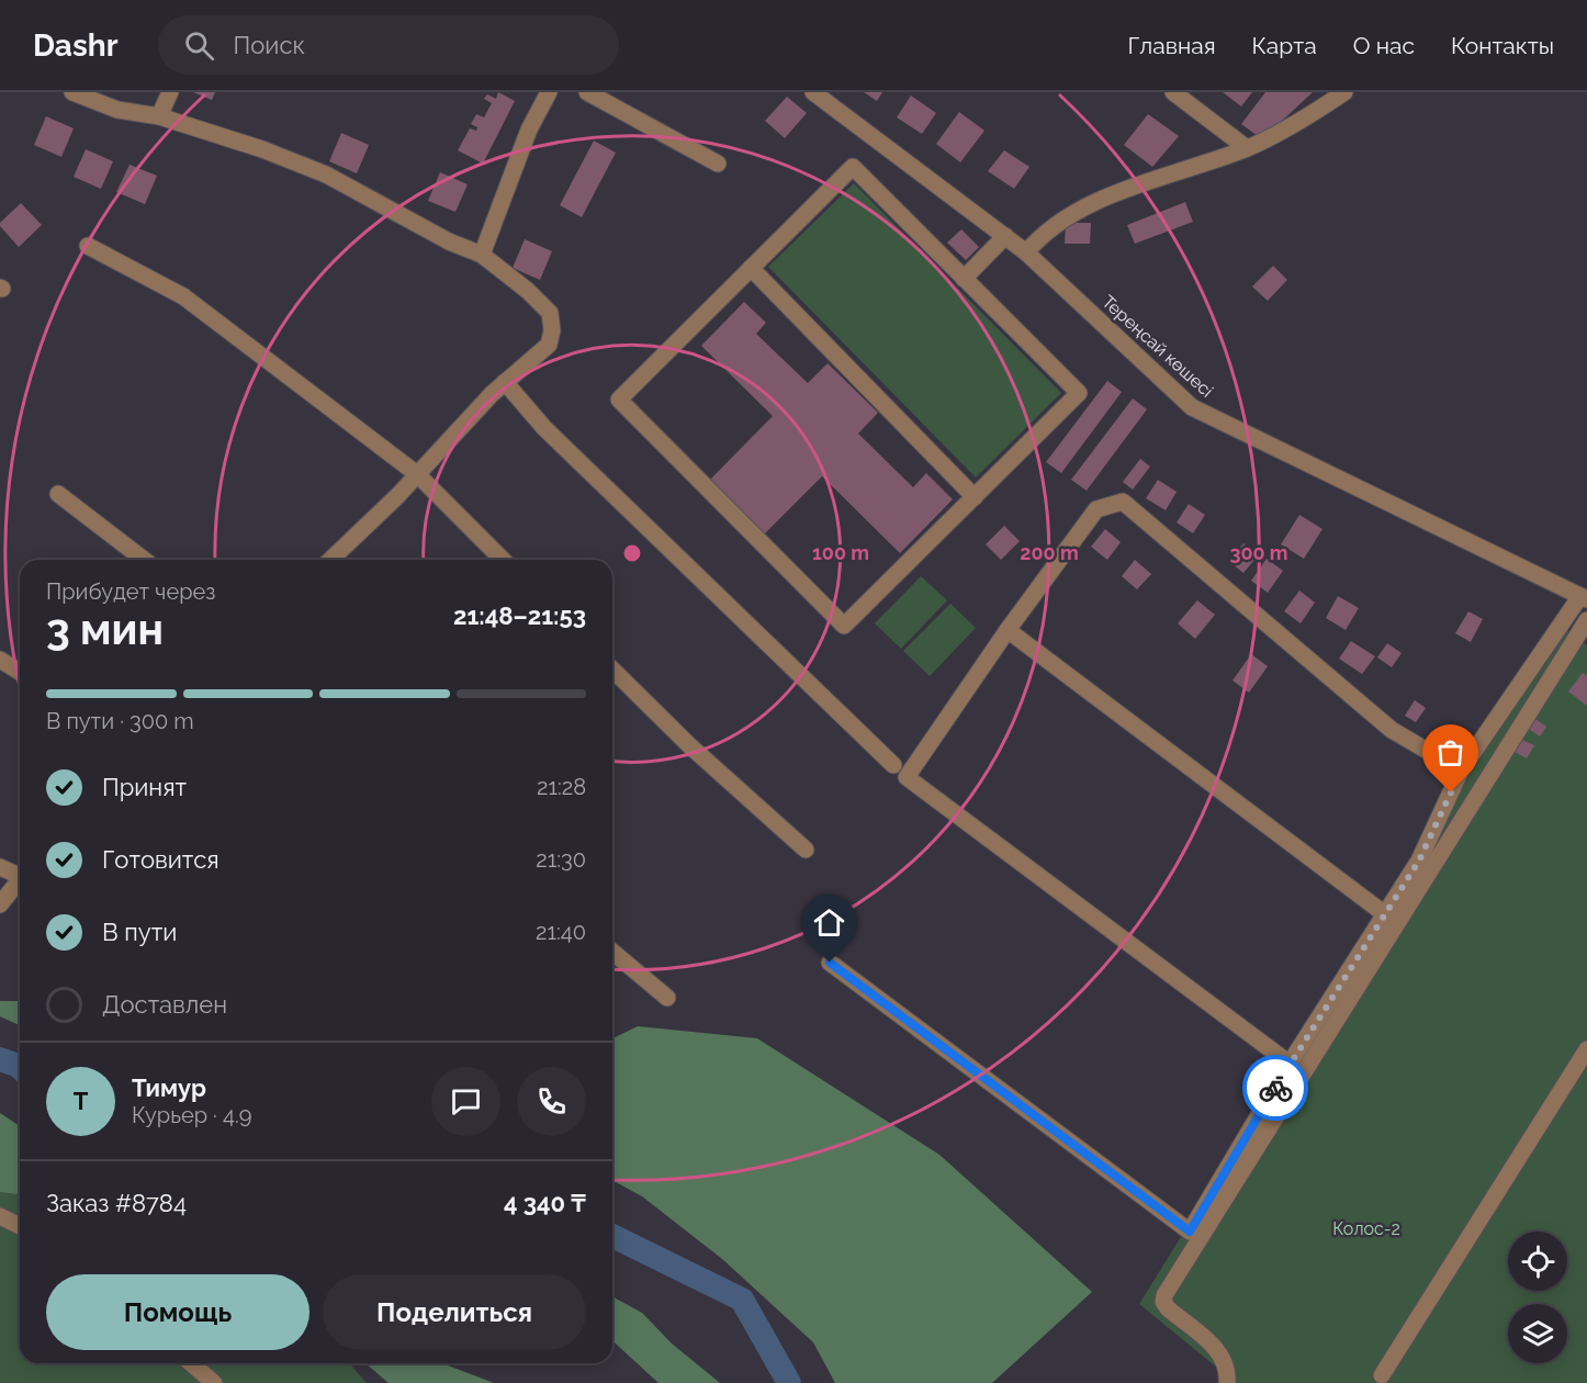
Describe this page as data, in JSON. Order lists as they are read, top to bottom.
{
  "streets": {
    "street": ["Тереңсай көшесі"]
  },
  "parks": ["Колос-2"],
  "page": {
    "header": "Dashr",
    "search": "Поиск",
    "nav": [
      "Главная",
      "Карта",
      "О нас",
      "Контакты"
    ],
    "heading": ["3 мин", "Прибудет через", "21:48–21:53"],
    "panel": [
      "Тимур",
      "Курьер · 4.9",
      "Заказ #8784",
      "4 340 ₸"
    ],
    "bar": "В пути · 300 m",
    "list": [
      ["Принят", "21:28"],
      ["Готовится", "21:30"],
      ["В пути", "21:40"],
      "Доставлен"
    ],
    "round": "Т",
    "buttons": ["Помощь", "Поделиться"]
  },
  "rings": ["100 m", "200 m", "300 m"]
}
